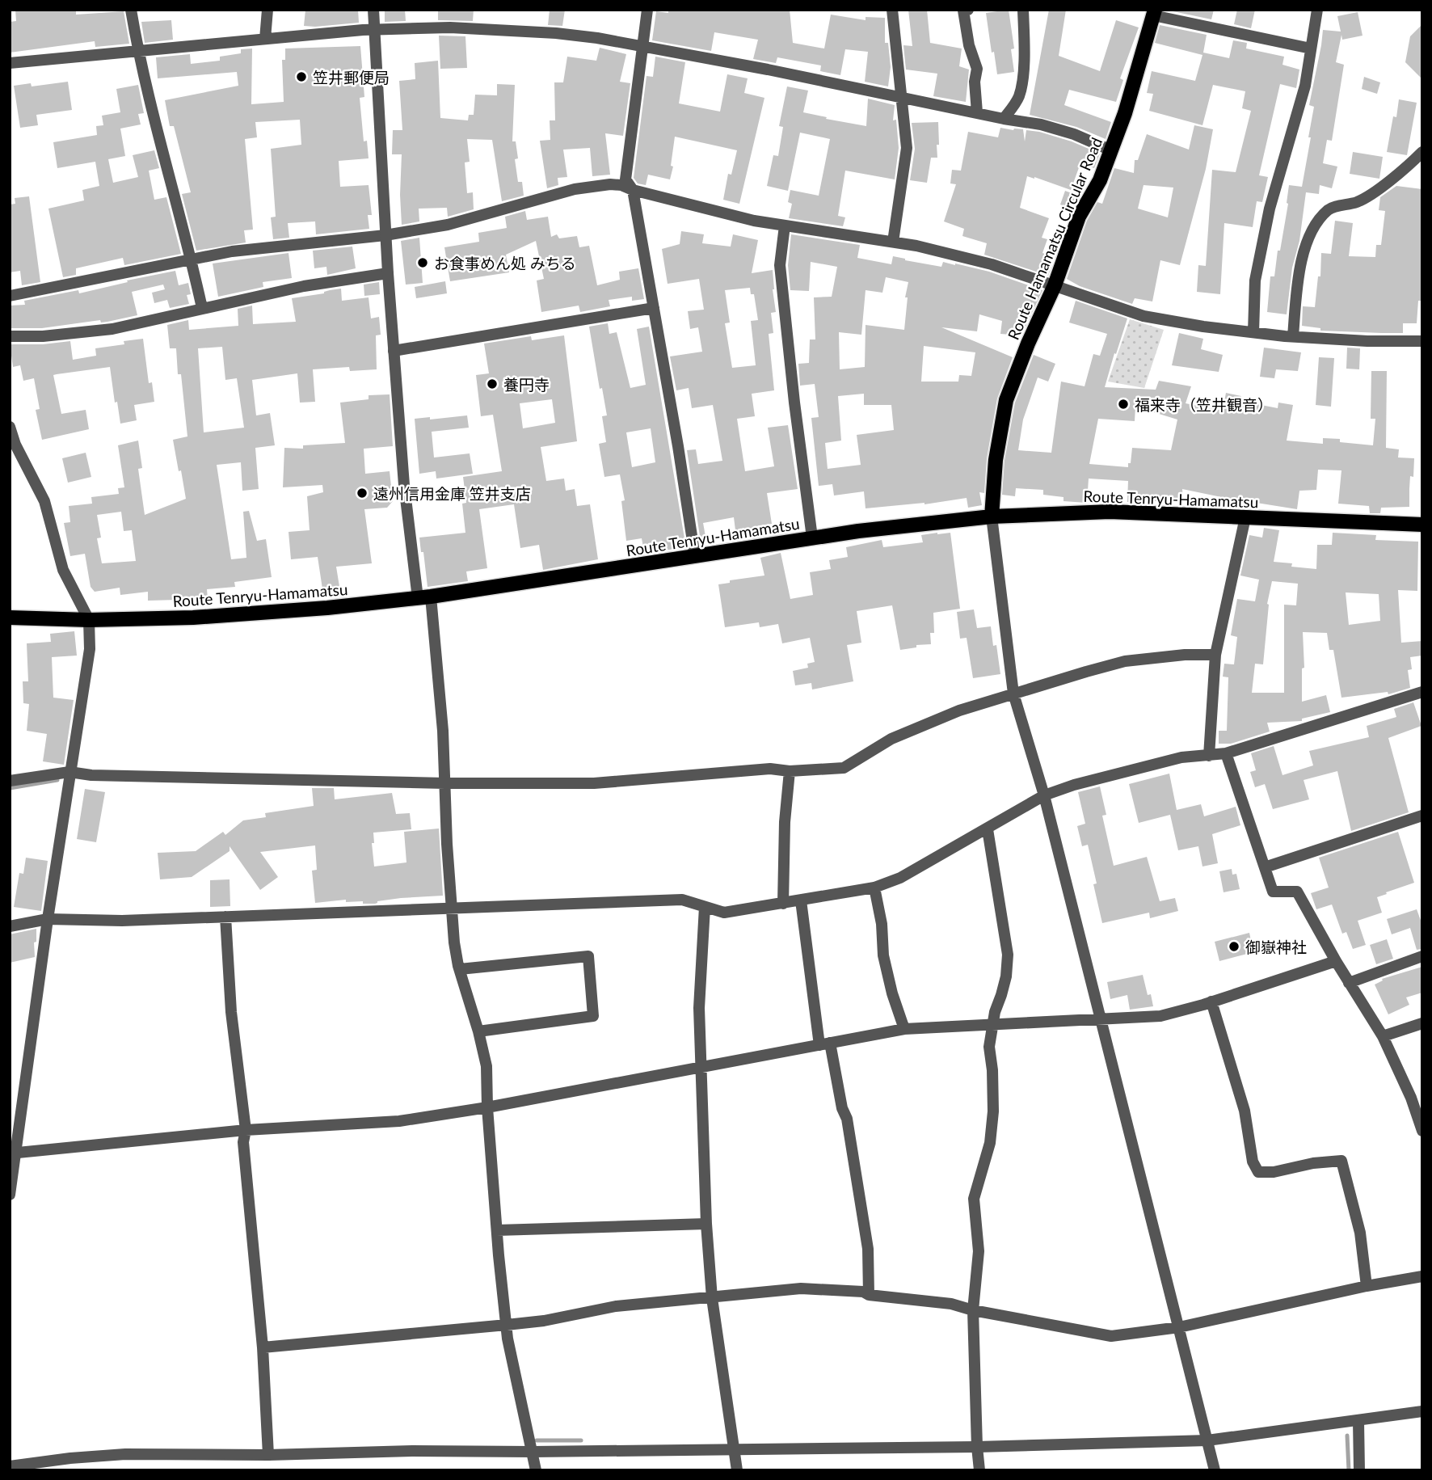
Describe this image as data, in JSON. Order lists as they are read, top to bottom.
{
  "streets": {
    "main road": ["Route Hamamatsu Circular Road", "Route Tenryu-Hamamatsu"]
  },
  "crossings": [
    ["Route Hamamatsu Circular Road", "Route Tenryu-Hamamatsu"]
  ],
  "places": [
    "笠井郵便局",
    "お食事めん処 みちる",
    "養円寺",
    "福来寺（笠井観音）",
    "遠州信用金庫 笠井支店",
    "御嶽神社"
  ]
}
